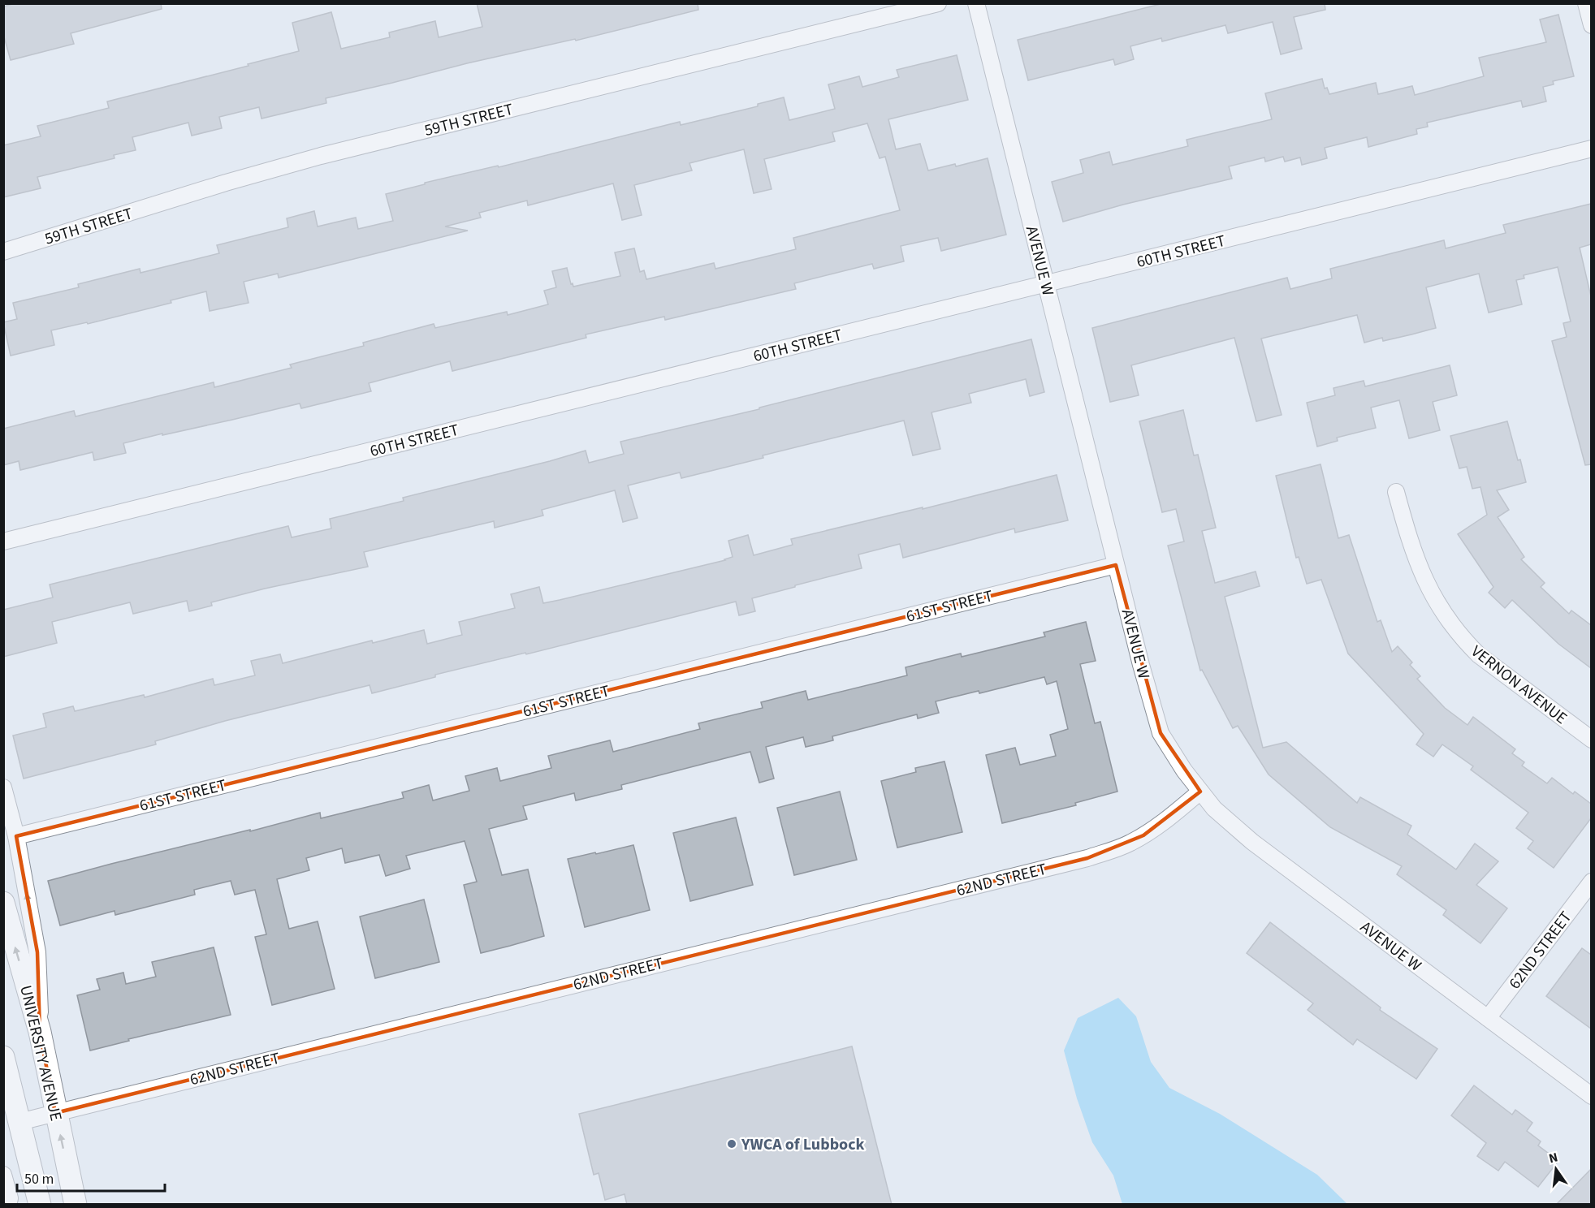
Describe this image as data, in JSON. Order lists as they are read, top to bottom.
{
  "streets": {
    "main road": ["UNIVERSITY AVENUE"],
    "street": [
      "59TH STREET",
      "60TH STREET",
      "AVENUE W",
      "61ST STREET",
      "VERNON AVENUE",
      "62ND STREET"
    ]
  },
  "crossings": [
    ["60TH STREET", "AVENUE W"],
    ["AVENUE W", "61ST STREET"],
    ["AVENUE W", "62ND STREET"],
    ["62ND STREET", "UNIVERSITY AVENUE"]
  ],
  "places": ["YWCA of Lubbock"],
  "scale_bar": "50 m",
  "north": "top"
}
